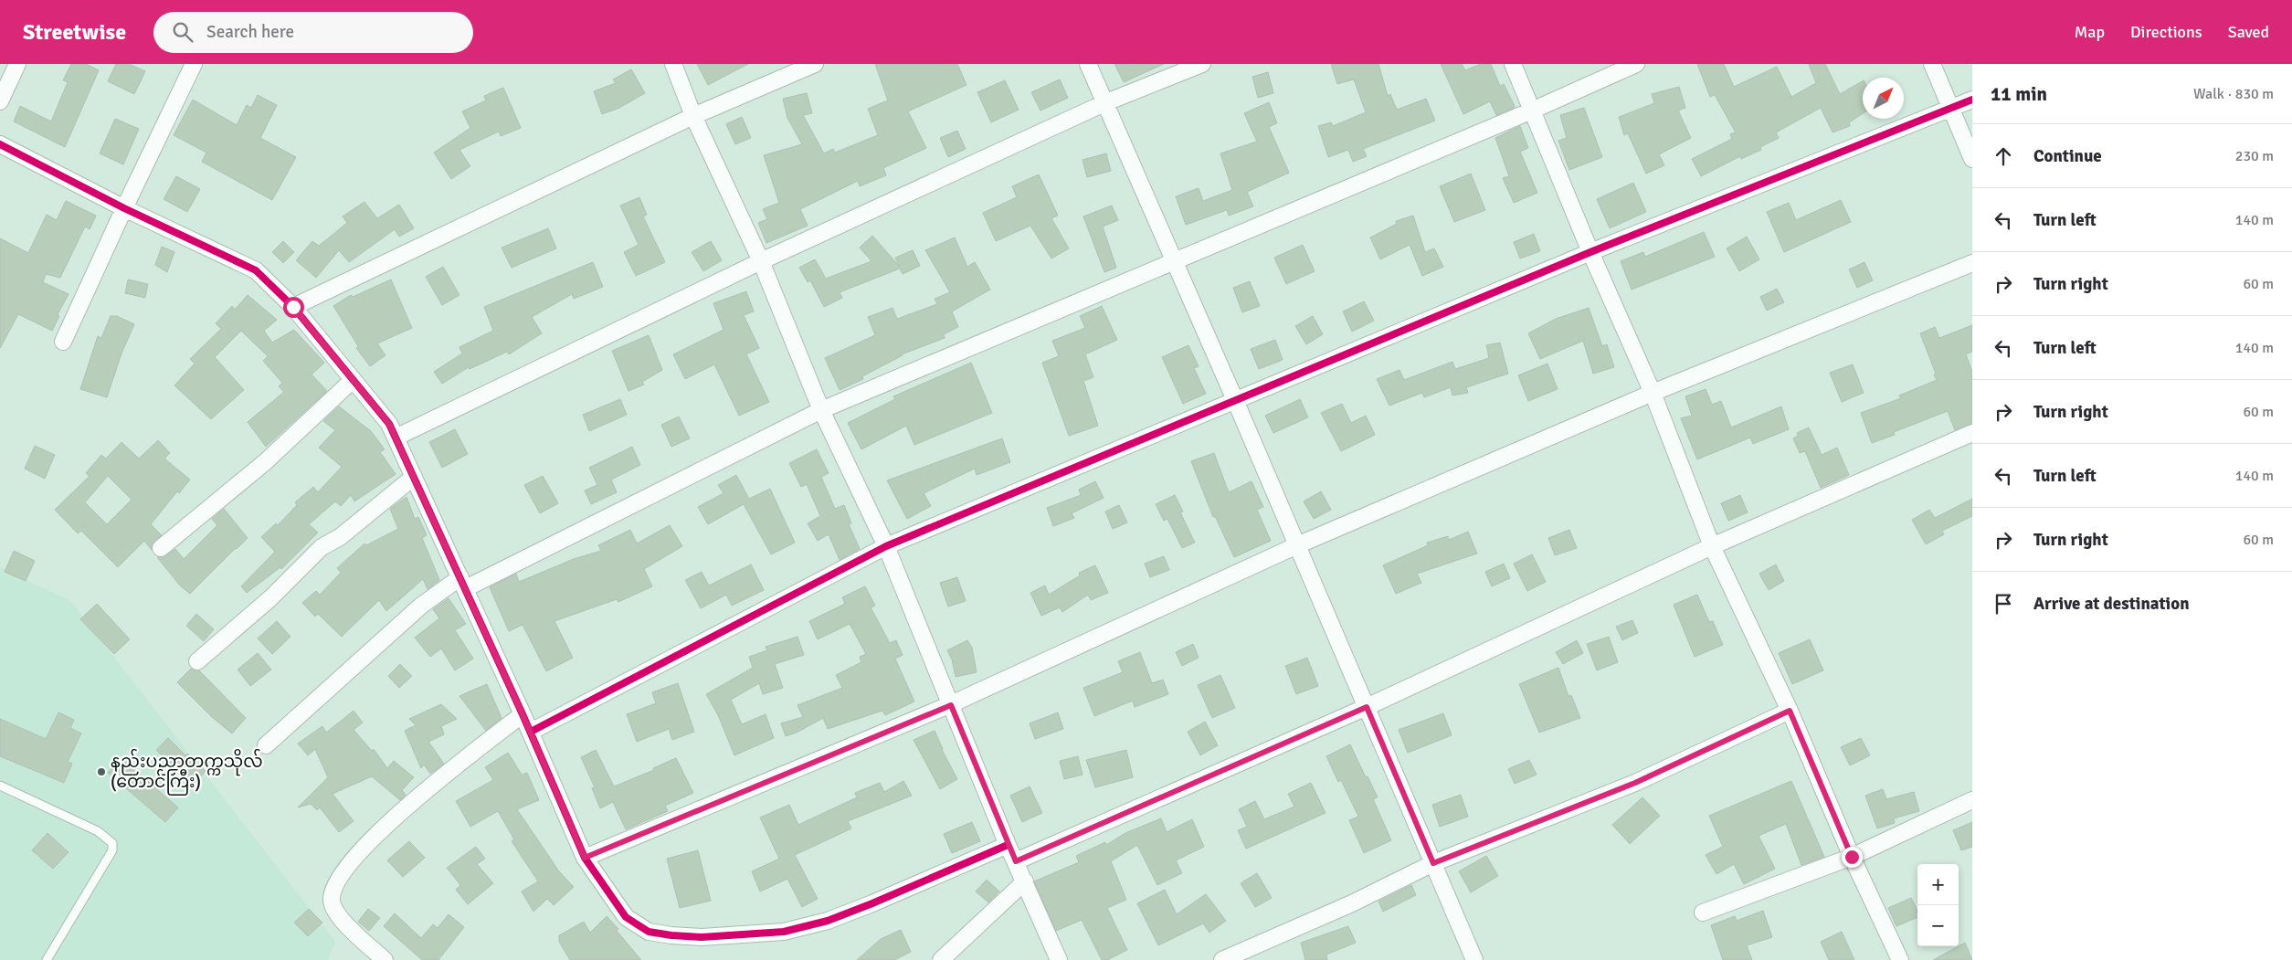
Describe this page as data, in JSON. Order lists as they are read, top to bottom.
{
  "places": ["နည်းပညာတက္ကသိုလ် (တောင်ကြီး)"],
  "north": "top right",
  "page": {
    "header": "Streetwise",
    "search": "Search here",
    "nav": ["Map", "Directions", "Saved"],
    "heading": ["11 min", "Walk · 830 m"],
    "list": [
      ["Continue", "230 m"],
      ["Turn left", "140 m"],
      ["Turn right", "60 m"],
      ["Turn left", "140 m"],
      ["Turn right", "60 m"],
      ["Turn left", "140 m"],
      ["Turn right", "60 m"],
      "Arrive at destination"
    ],
    "map_buttons": ["+", "−"]
  }
}
